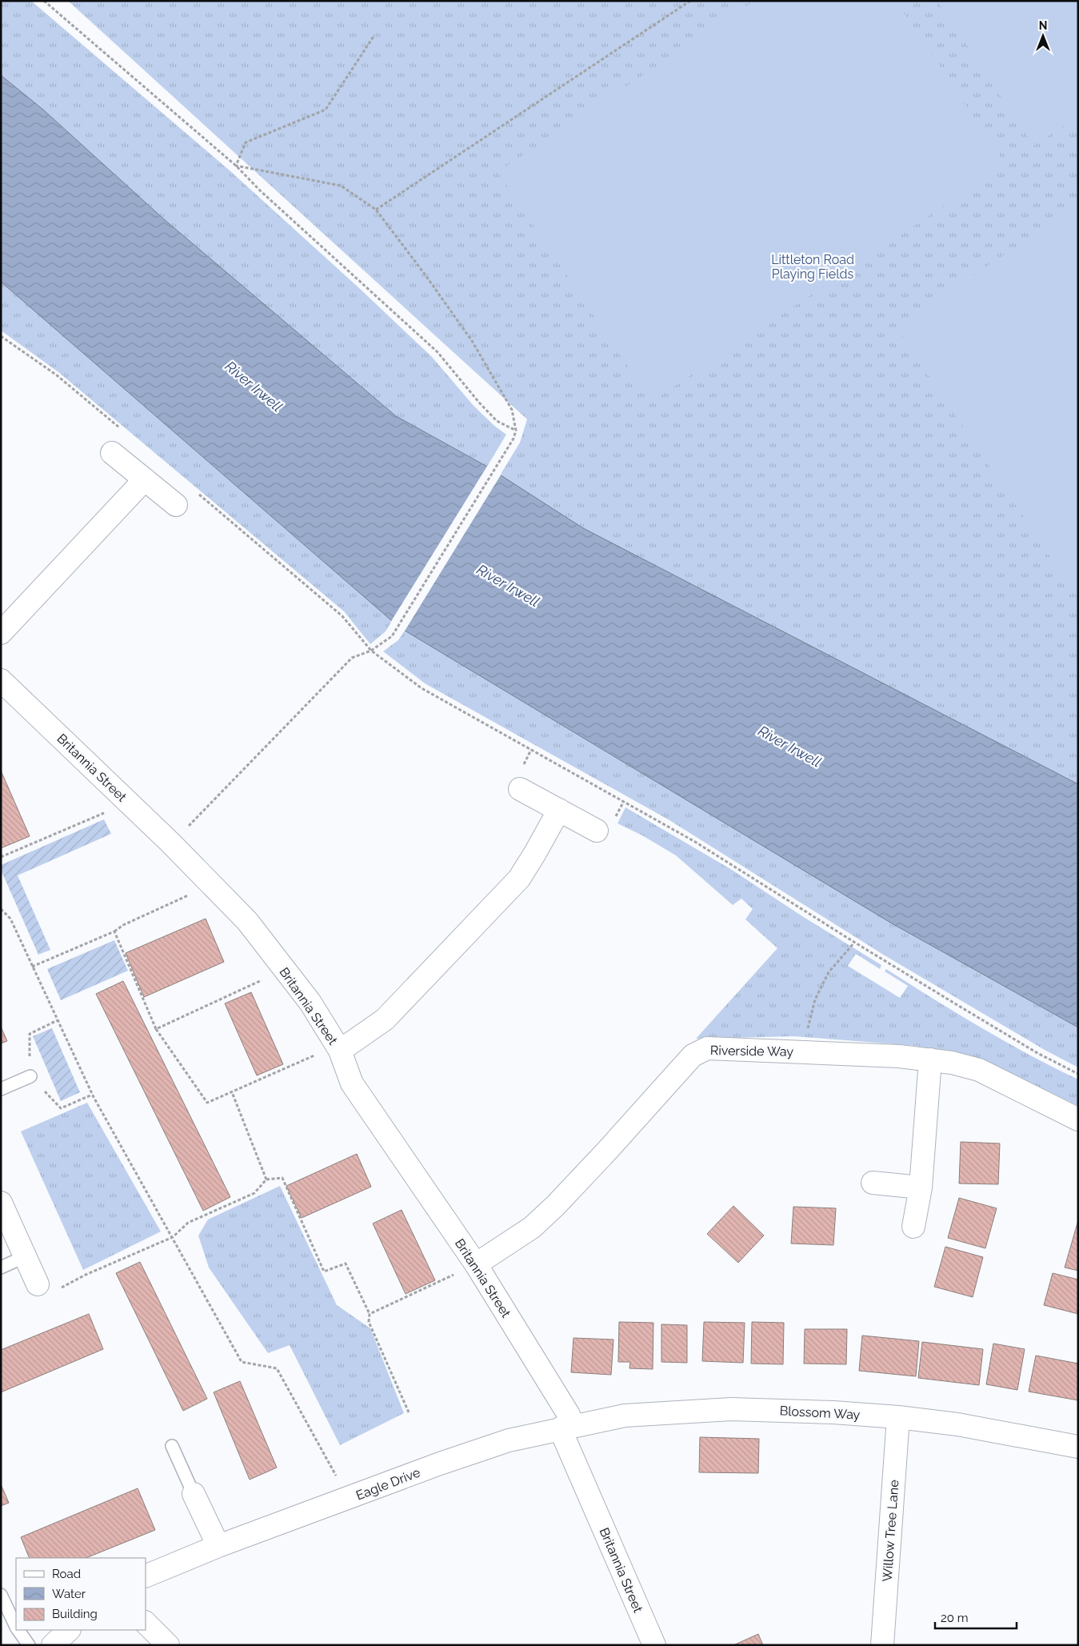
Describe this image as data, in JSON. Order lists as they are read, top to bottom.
{
  "streets": {
    "street": [
      "Britannia Street",
      "Riverside Way",
      "Blossom Way",
      "Eagle Drive",
      "Willow Tree Lane"
    ]
  },
  "crossings": [
    ["Britannia Street", "Riverside Way"],
    ["Britannia Street", "Blossom Way"],
    ["Britannia Street", "Eagle Drive"],
    ["Blossom Way", "Eagle Drive"],
    ["Blossom Way", "Willow Tree Lane"]
  ],
  "water": ["River Irwell"],
  "parks": ["Littleton Road Playing Fields"],
  "legend": ["Road", "Water", "Building"],
  "scale_bar": "20 m",
  "north": "top"
}
